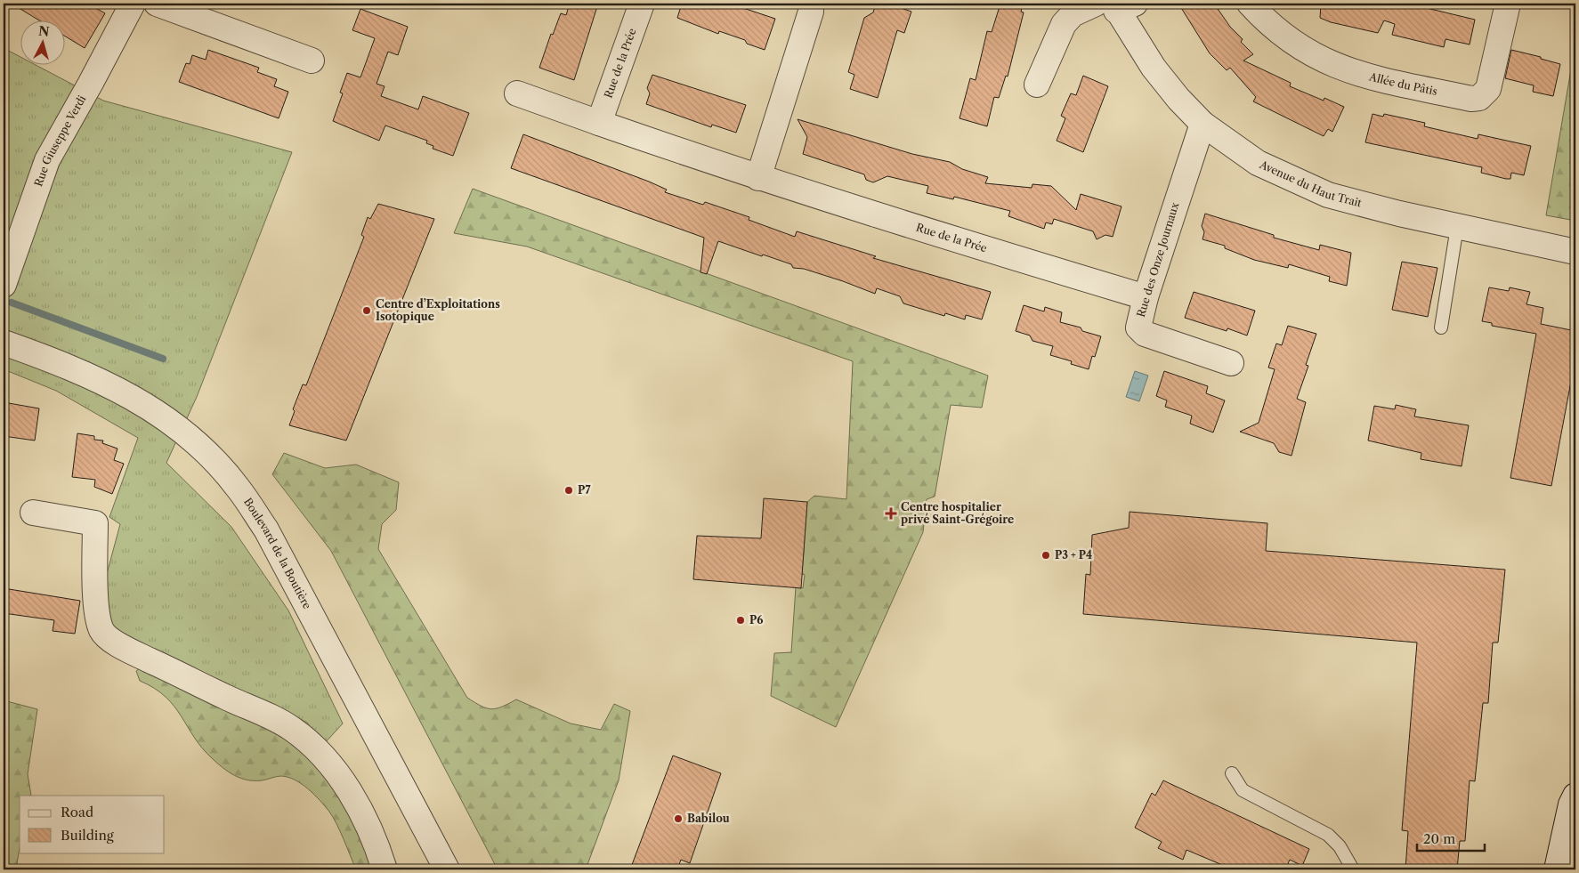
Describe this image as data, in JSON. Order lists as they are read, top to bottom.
{
  "streets": {
    "street": [
      "Rue de la Prée",
      "Allée du Pâtis",
      "Rue Giuseppe Verdi",
      "Avenue du Haut Trait",
      "Rue des Onze Journaux",
      "Boulevard de la Boutière"
    ]
  },
  "crossings": [
    ["Rue de la Prée", "Rue des Onze Journaux"],
    ["Avenue du Haut Trait", "Rue des Onze Journaux"]
  ],
  "places": {
    "other": [
      "Centre d’Exploitations Isotopique",
      "P7",
      "P3 + P4",
      "P6",
      "Babilou"
    ],
    "health": ["Centre hospitalier privé Saint-Grégoire"]
  },
  "legend": ["Road", "Building"],
  "scale_bar": "20 m",
  "north": "top"
}
